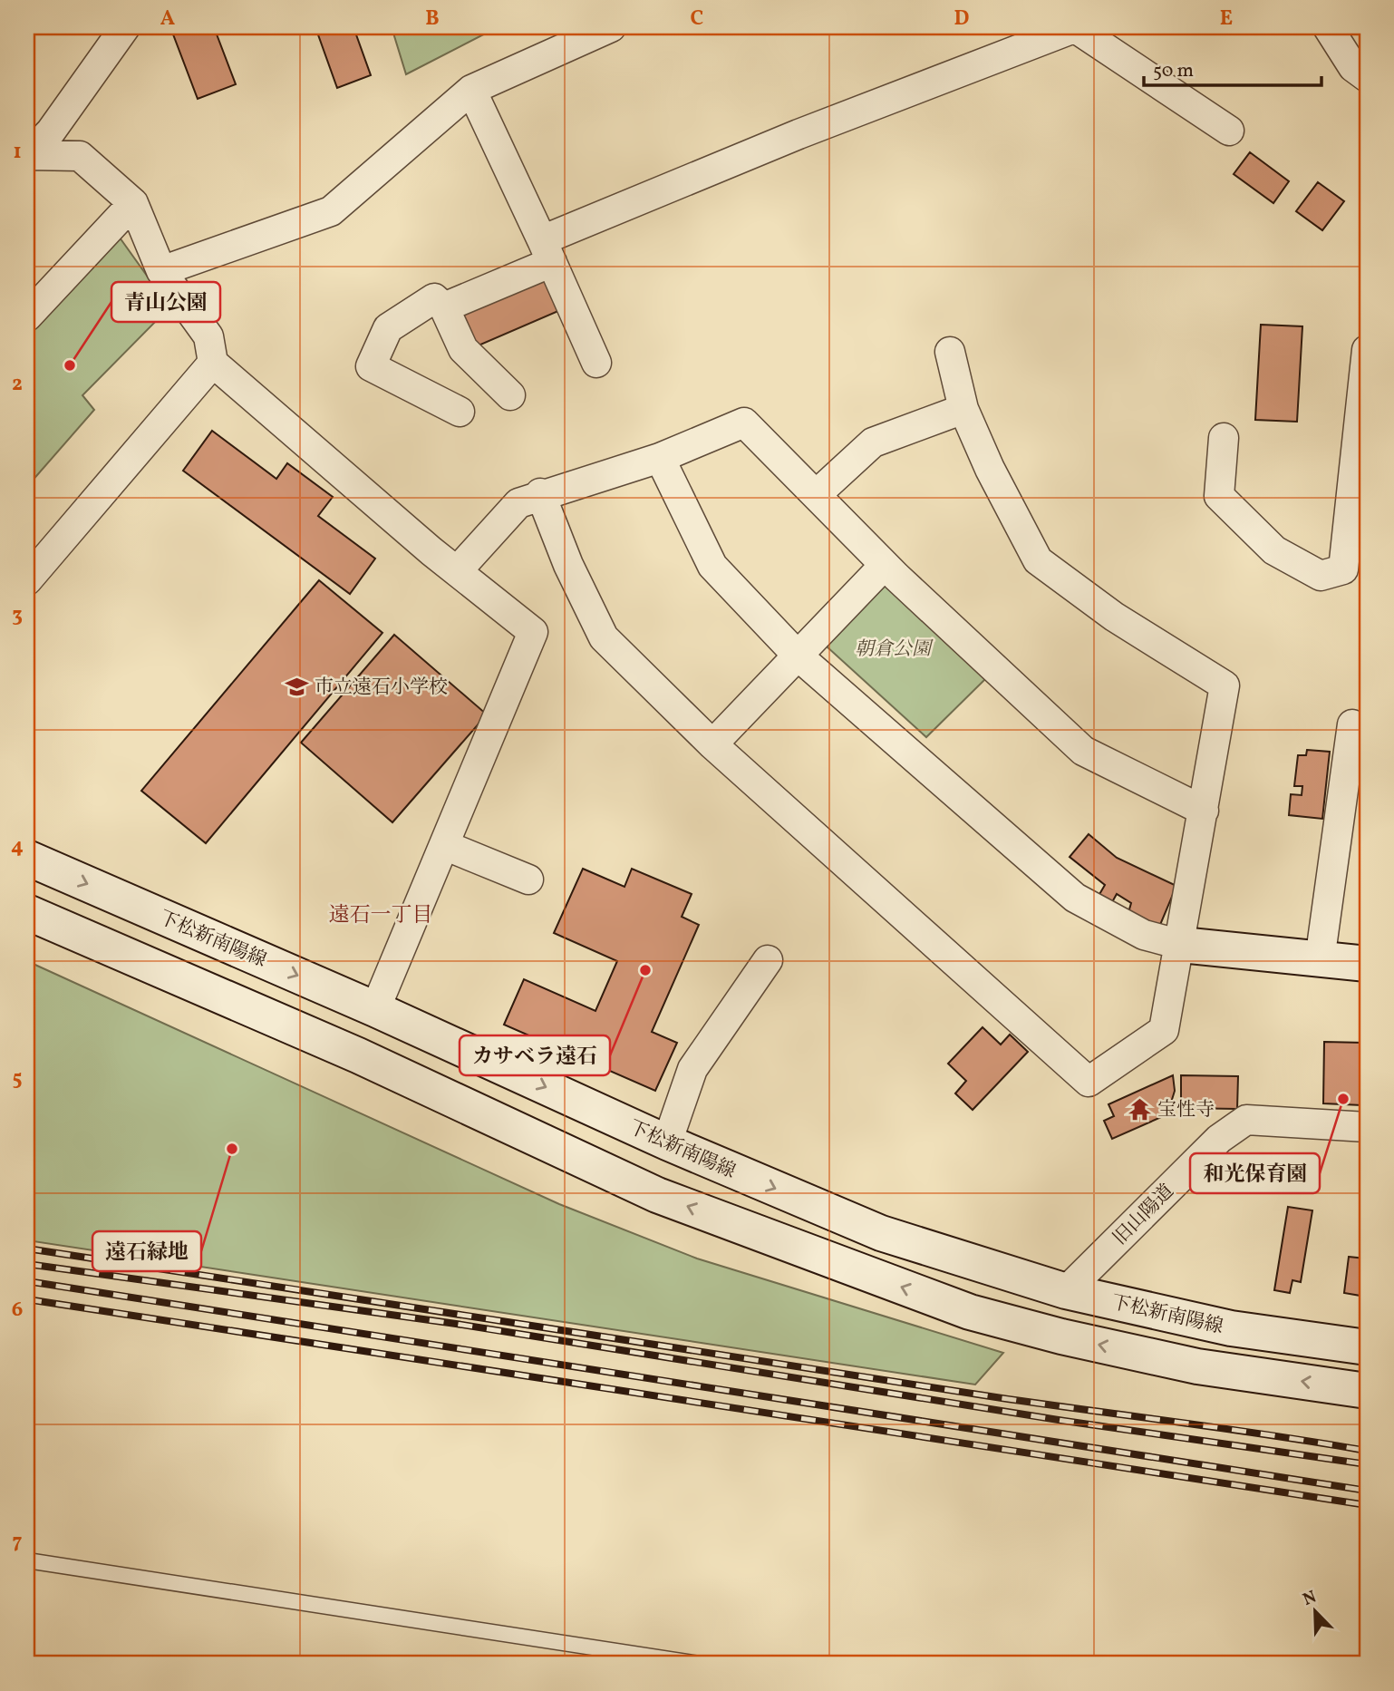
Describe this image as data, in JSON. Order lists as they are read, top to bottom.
{
  "streets": {
    "main road": ["下松新南陽線"],
    "street": ["旧山陽道"]
  },
  "crossings": [
    ["下松新南陽線", "旧山陽道"]
  ],
  "districts": ["遠石一丁目"],
  "parks": ["朝倉公園"],
  "places": {
    "other": [
      "青山公園",
      "カサベラ遠石",
      "和光保育園",
      "遠石緑地"
    ],
    "school or university": ["市立遠石小学校"],
    "temple": ["宝性寺"]
  },
  "scale_bar": "50 m",
  "north": "top left",
  "grid": {
    "columns": [
      "A",
      "B",
      "C",
      "D",
      "E"
    ],
    "rows": [
      "1",
      "2",
      "3",
      "4",
      "5",
      "6",
      "7"
    ]
  }
}
